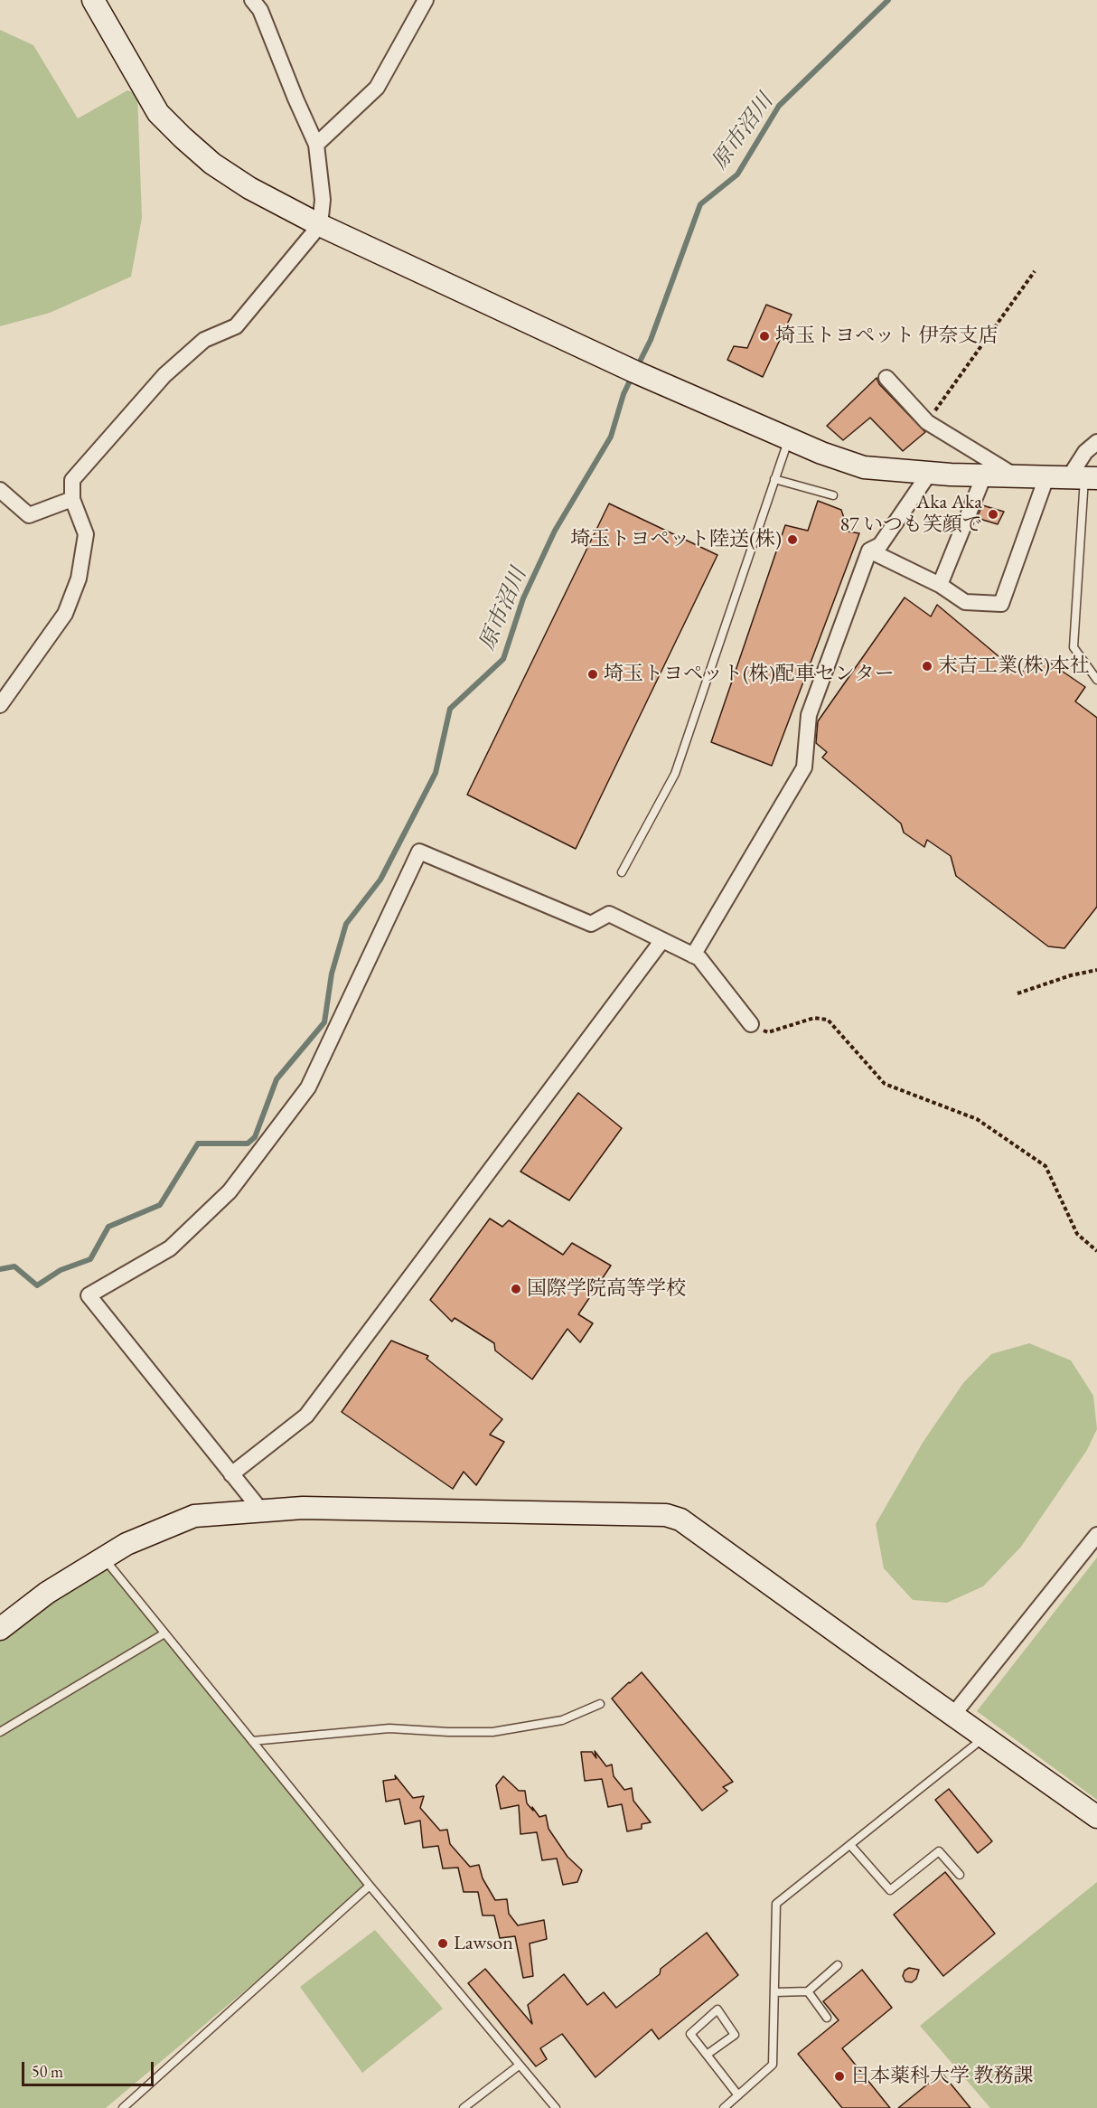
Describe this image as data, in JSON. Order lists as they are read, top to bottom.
{
  "water": ["原市沼川"],
  "places": [
    "埼玉トヨペット 伊奈支店",
    "Aka Aka 87 いつも笑顔で",
    "埼玉トヨペット陸送(株)",
    "末吉工業(株)本社",
    "埼玉トヨペット(株)配車センター",
    "国際学院高等学校",
    "Lawson",
    "日本薬科大学 教務課"
  ],
  "scale_bar": "50 m"
}
